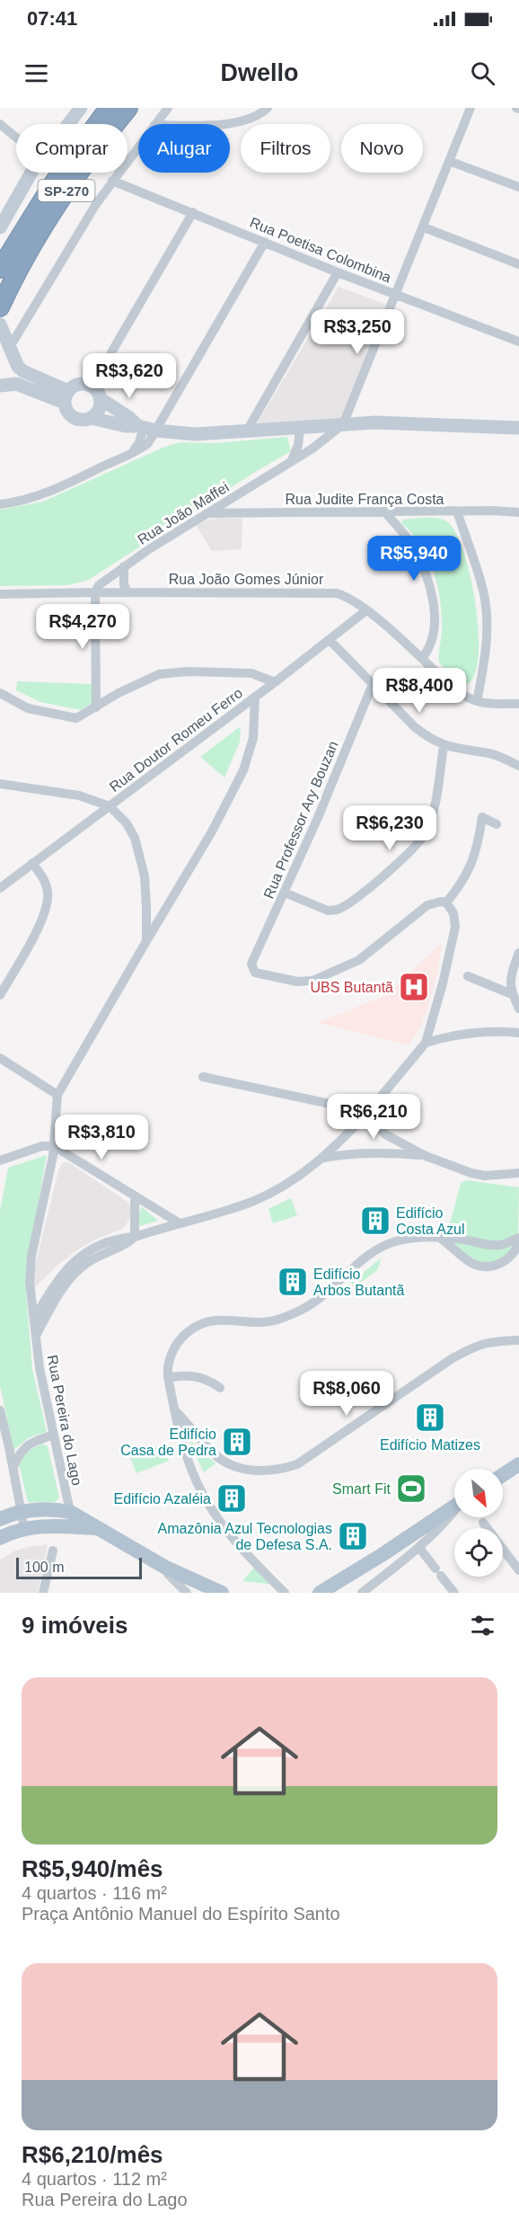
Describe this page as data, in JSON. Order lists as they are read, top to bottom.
{
  "streets": {
    "highway": ["SP-270"],
    "street": [
      "Rua Poetisa Colombina",
      "Rua Judite França Costa",
      "Rua João Maffei",
      "Rua João Gomes Júnior",
      "Rua Doutor Romeu Ferro",
      "Rua Professor Ary Bouzan",
      "Rua Pereira do Lago"
    ]
  },
  "crossings": [
    ["Rua Judite França Costa", "Rua João Maffei"],
    ["Rua João Maffei", "Rua João Gomes Júnior"],
    ["Rua João Gomes Júnior", "Rua Doutor Romeu Ferro"]
  ],
  "places": {
    "hospital": ["UBS Butantã"],
    "building": [
      "Edifício Costa Azul",
      "Edifício Arbos Butantã",
      "Edifício Matizes",
      "Edifício Casa de Pedra",
      "Edifício Azaléia",
      "Amazônia Azul Tecnologias de Defesa S.A."
    ],
    "sports": ["Smart Fit"]
  },
  "scale_bar": "100 m",
  "north": "bottom right",
  "page": {
    "status": "07:41",
    "header": "Dwello",
    "chip": [
      "Comprar",
      "Alugar",
      "Filtros",
      "Novo"
    ],
    "price": [
      "R$3,250",
      "R$3,620",
      "R$5,940",
      "R$4,270",
      "R$8,400",
      "R$6,230",
      "R$6,210",
      "R$3,810",
      "R$8,060"
    ],
    "scale": "100 m",
    "heading": "9 imóveis",
    "list": [
      {
        "name": "R$5,940/mês",
        "note": "4 quartos · 116 m² · Praça Antônio Manuel do Espírito Santo"
      },
      {
        "name": "R$6,210/mês",
        "note": "4 quartos · 112 m² · Rua Pereira do Lago"
      }
    ]
  }
}
